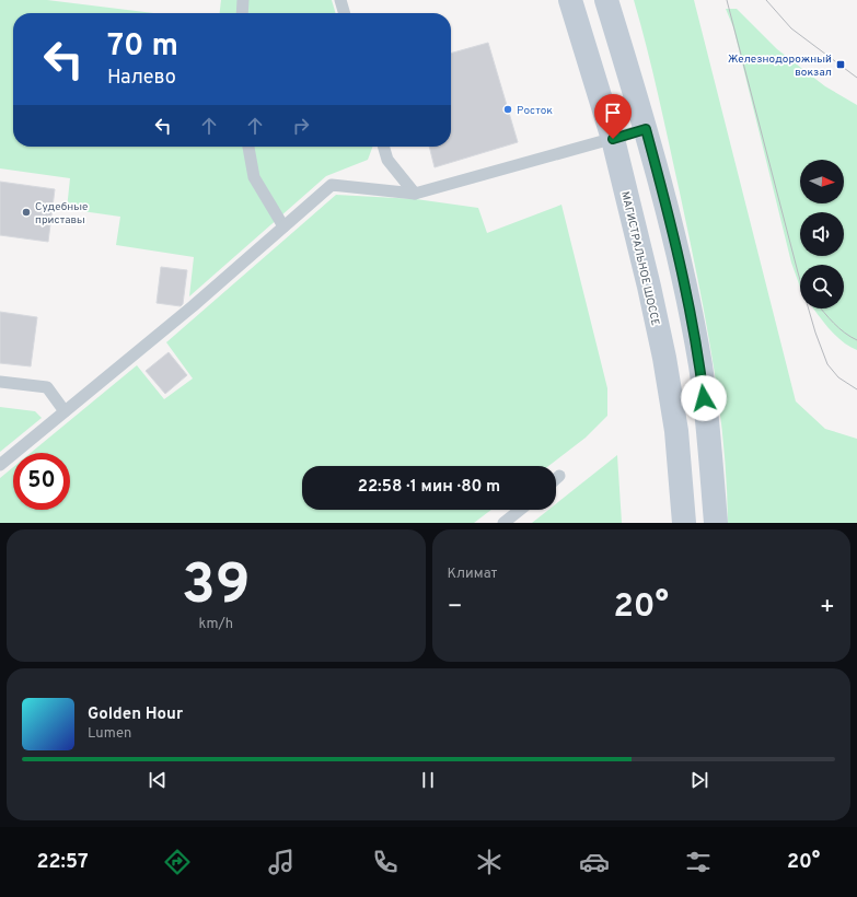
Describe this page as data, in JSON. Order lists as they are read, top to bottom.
{
  "streets": {
    "main road": ["МАГИСТРАЛЬНОЕ ШОССЕ"]
  },
  "places": {
    "transit": ["Железнодорожный вокзал"],
    "other": ["Росток", "Судебные приставы"]
  },
  "north": "right",
  "page": {
    "turn": ["70 m", "Налево"],
    "limit": "50",
    "trip": "22:58 · 1 мин · 80 m",
    "tile": [
      ["39", "km/h"],
      "Климат"
    ],
    "heat": ["−", "20°", "+"],
    "song": ["Golden Hour", "Lumen"],
    "tabs": ["22:57", "20°"]
  }
}
